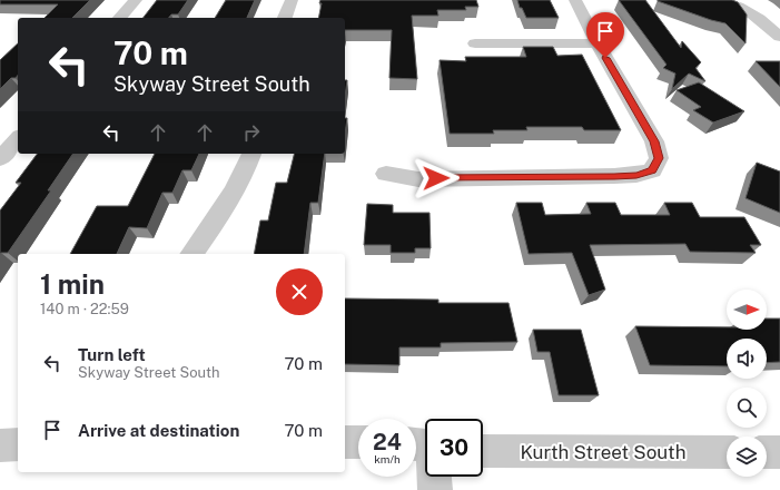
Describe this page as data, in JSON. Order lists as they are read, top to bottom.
{
  "streets": {
    "street": ["Kurth Street South"]
  },
  "north": "right",
  "page": {
    "turn": ["70 m", "Skyway Street South"],
    "heading": ["1 min", "140 m · 22:59"],
    "list": [
      {
        "name": "Turn left",
        "note": "Skyway Street South",
        "value": "70 m"
      },
      {
        "name": "Arrive at destination",
        "value": "70 m"
      }
    ],
    "speed": "24 km/h",
    "limit": "30"
  }
}
